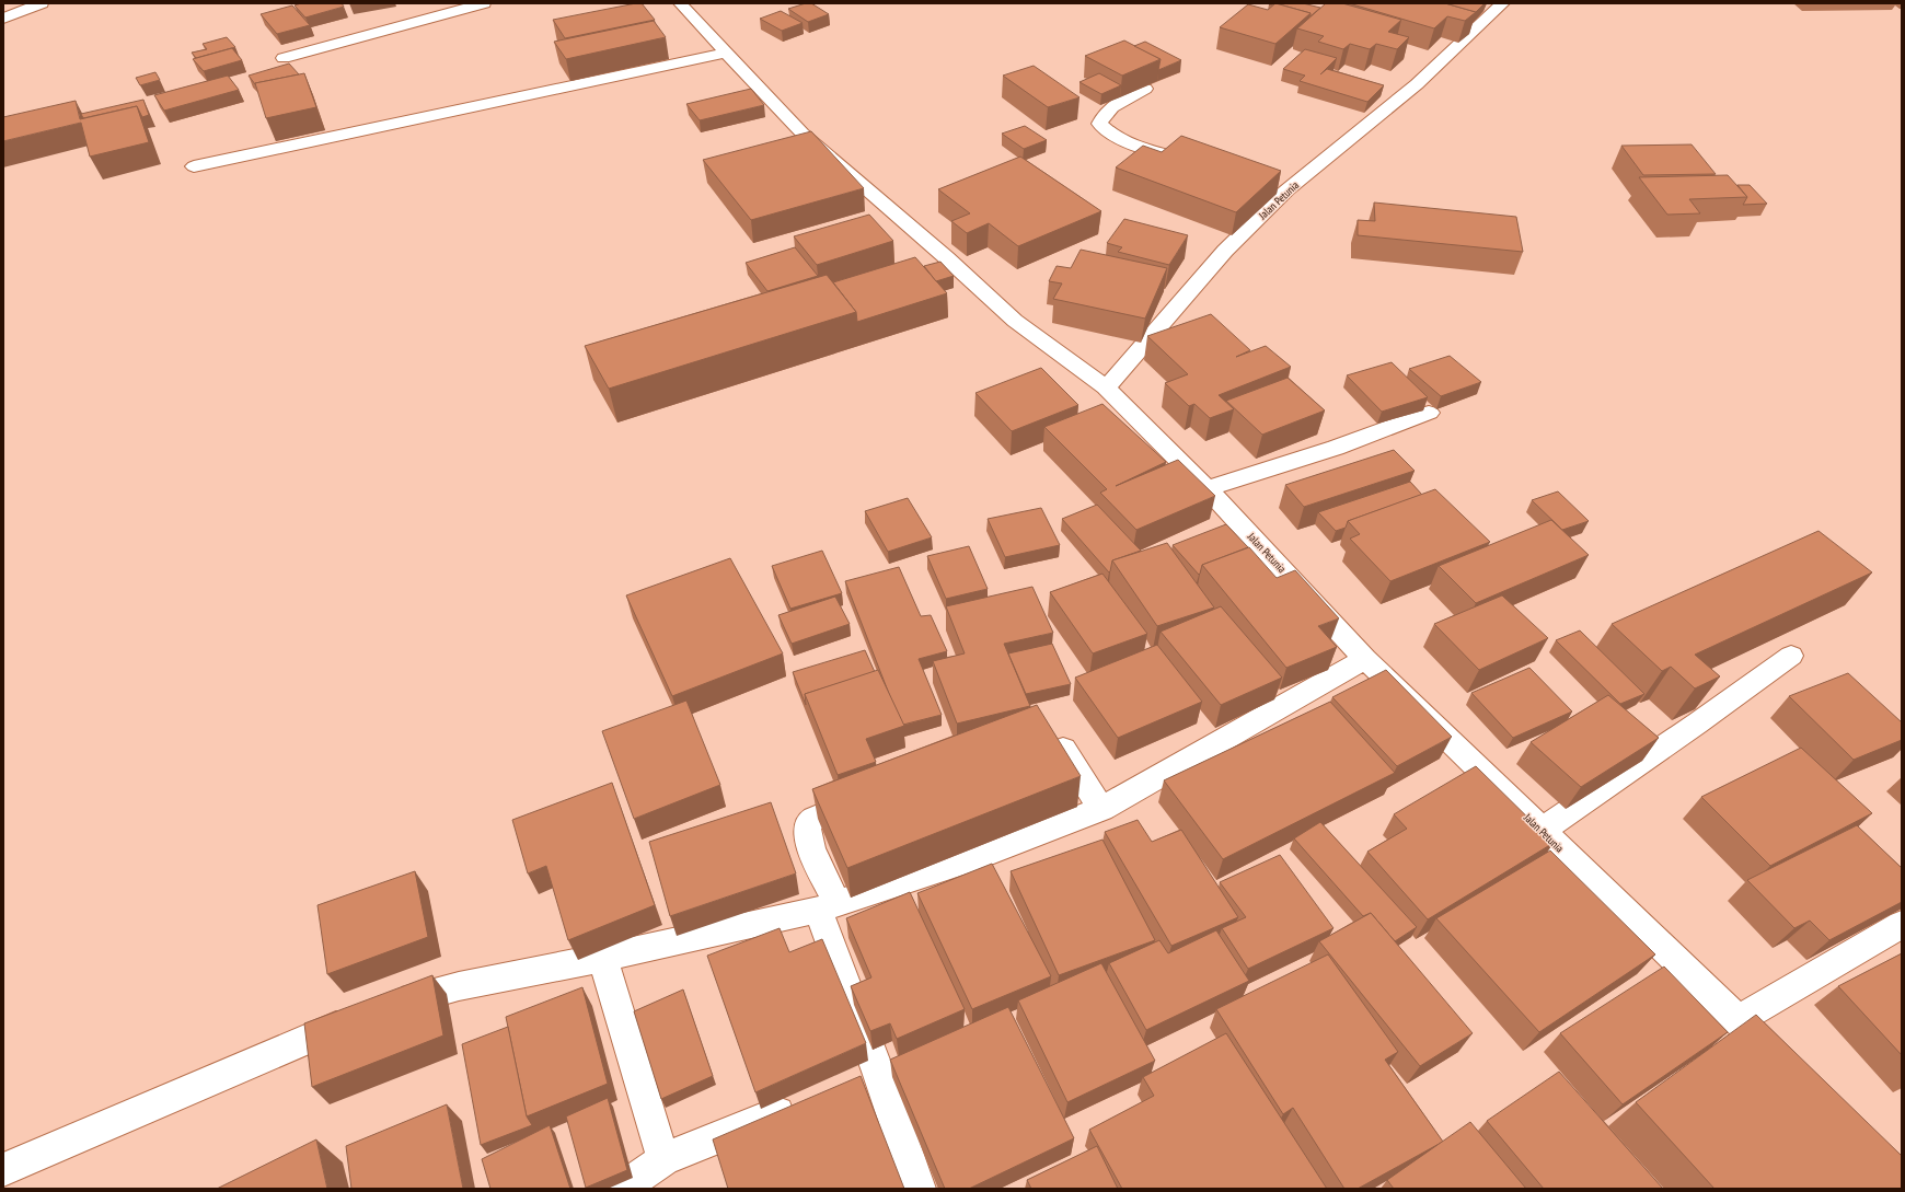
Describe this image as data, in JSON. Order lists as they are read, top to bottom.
{
  "streets": {
    "street": ["Jalan Petunia"]
  }
}
